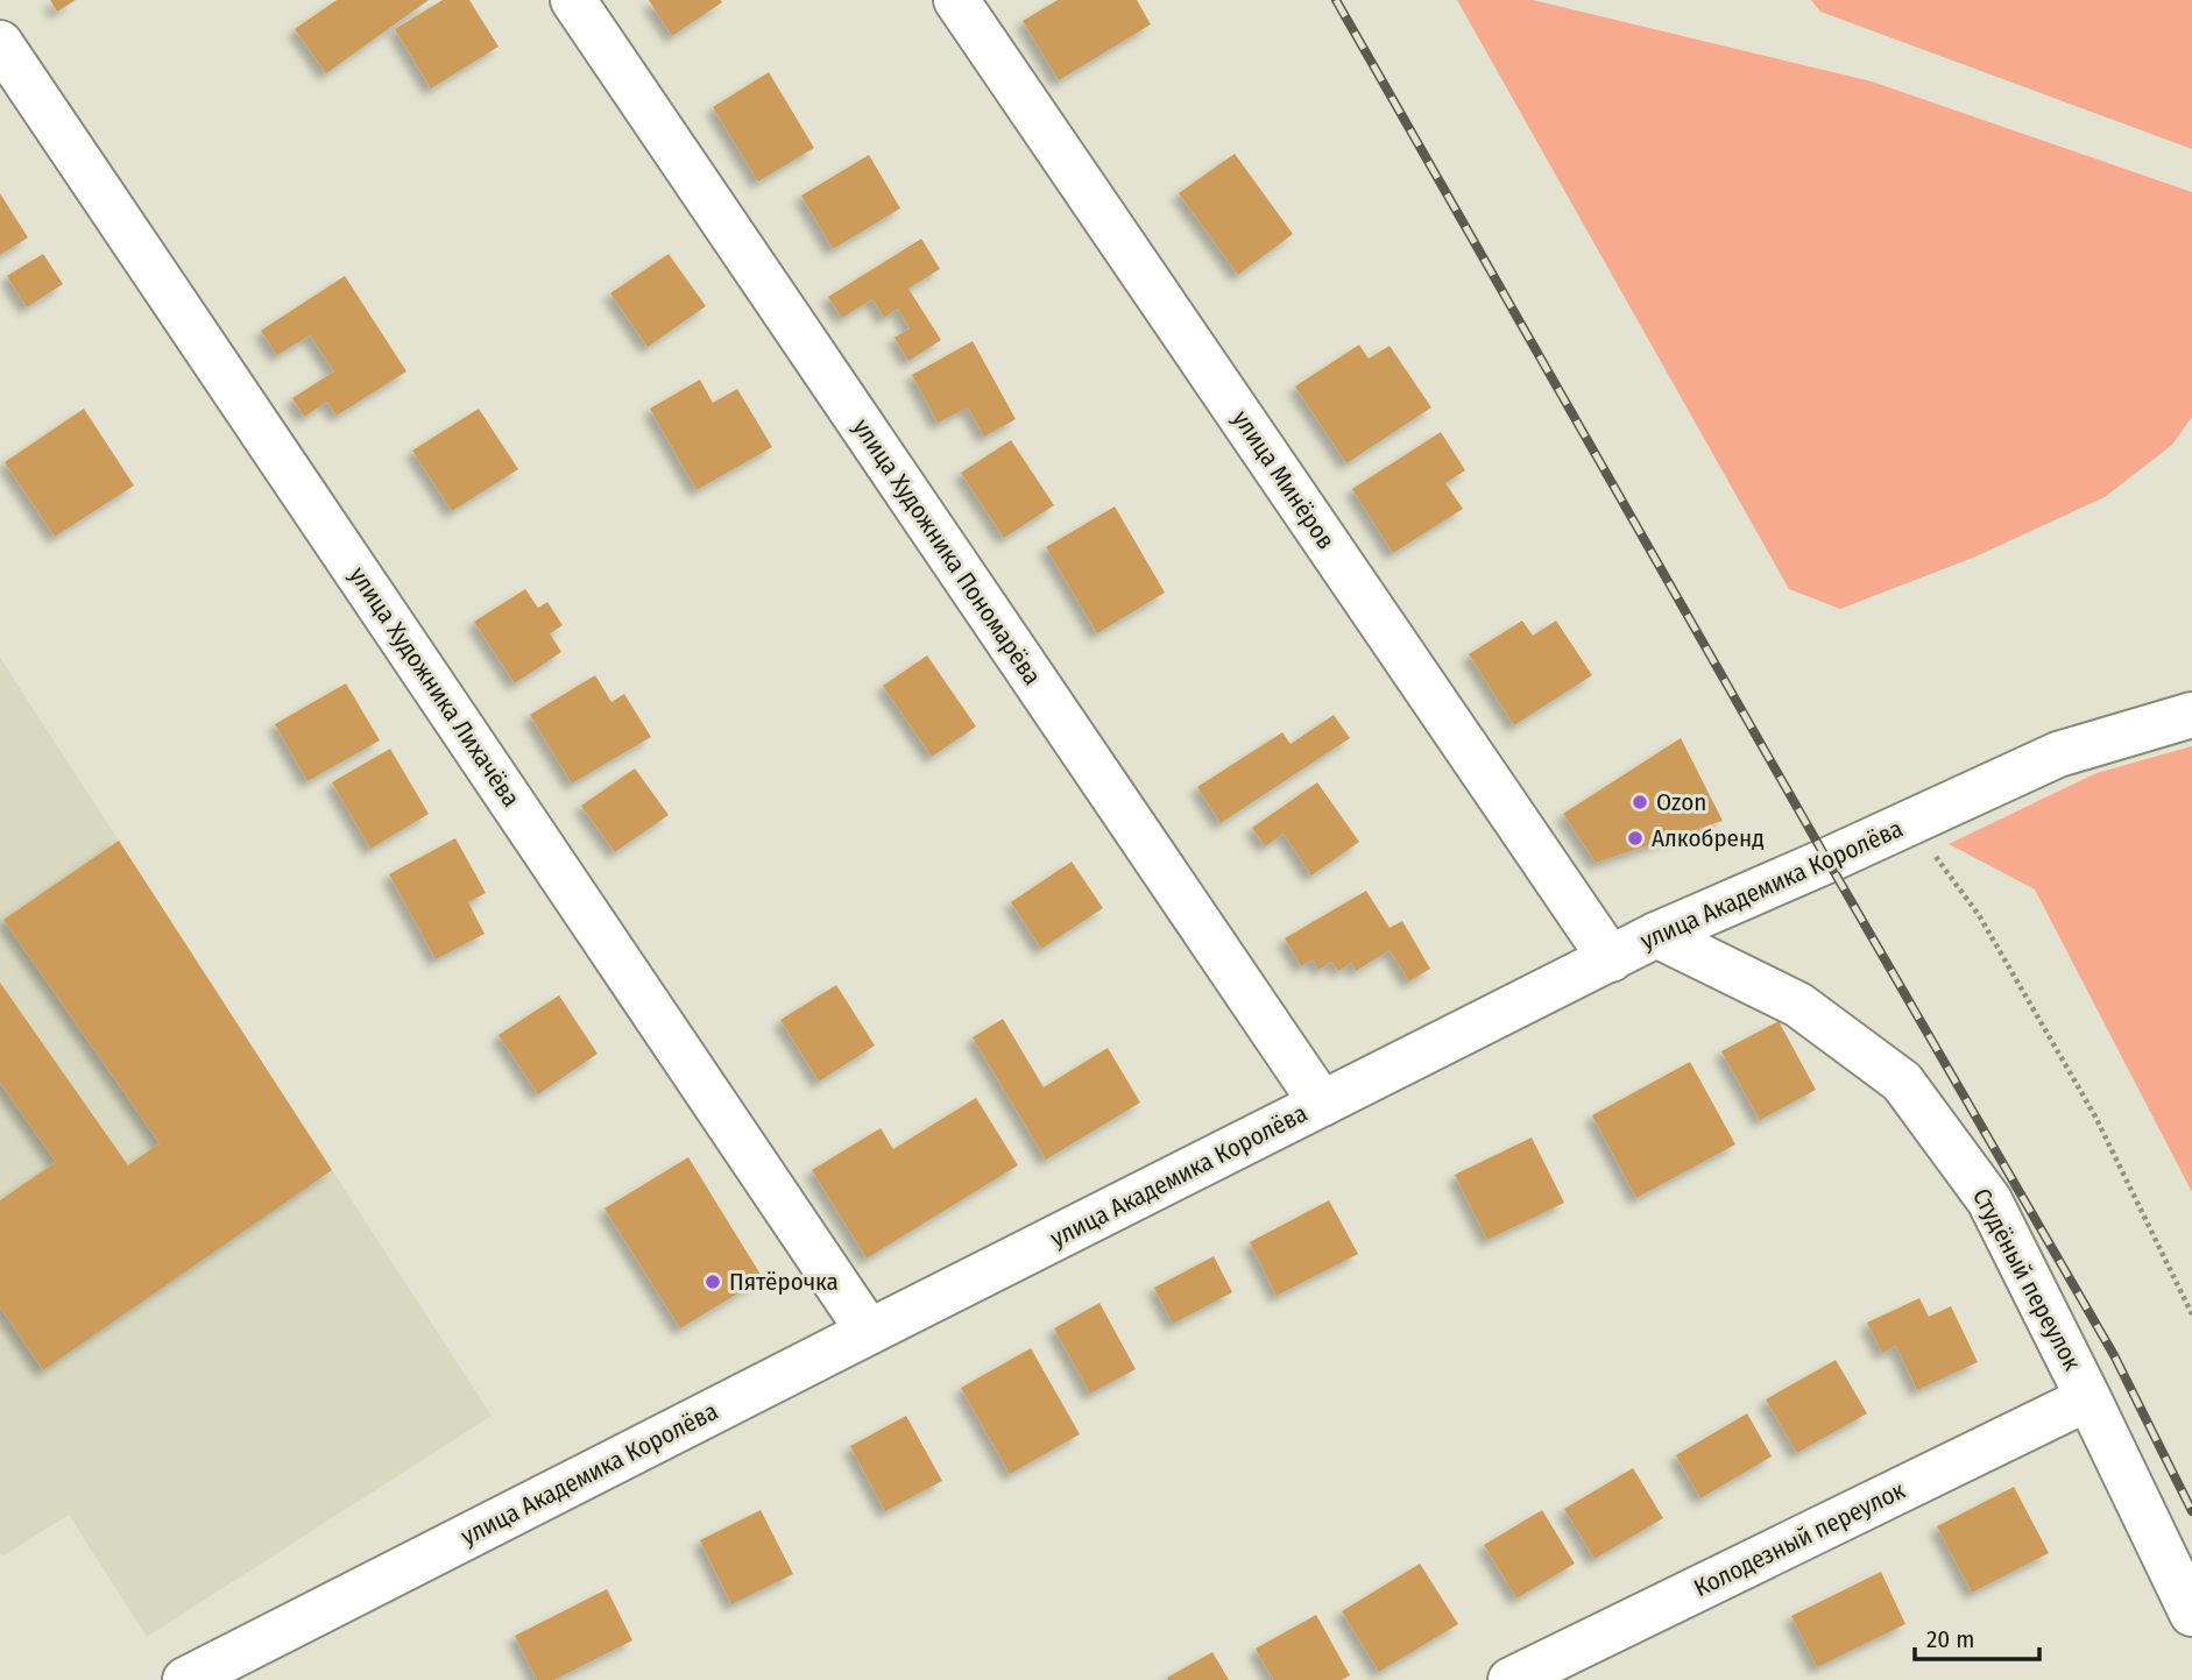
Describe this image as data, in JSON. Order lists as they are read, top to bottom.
{
  "streets": {
    "street": [
      "улица Минёров",
      "улица Художника Пономарёва",
      "улица Художника Лихачёва",
      "улица Академика Королёва",
      "Студёный переулок",
      "Колодезный переулок"
    ]
  },
  "crossings": [
    ["улица Минёров", "улица Академика Королёва"],
    ["улица Художника Пономарёва", "улица Академика Королёва"],
    ["улица Художника Лихачёва", "улица Академика Королёва"],
    ["улица Академика Королёва", "Студёный переулок"],
    ["Студёный переулок", "Колодезный переулок"]
  ],
  "places": ["Ozon", "Алкобренд", "Пятёрочка"],
  "scale_bar": "20 m"
}
